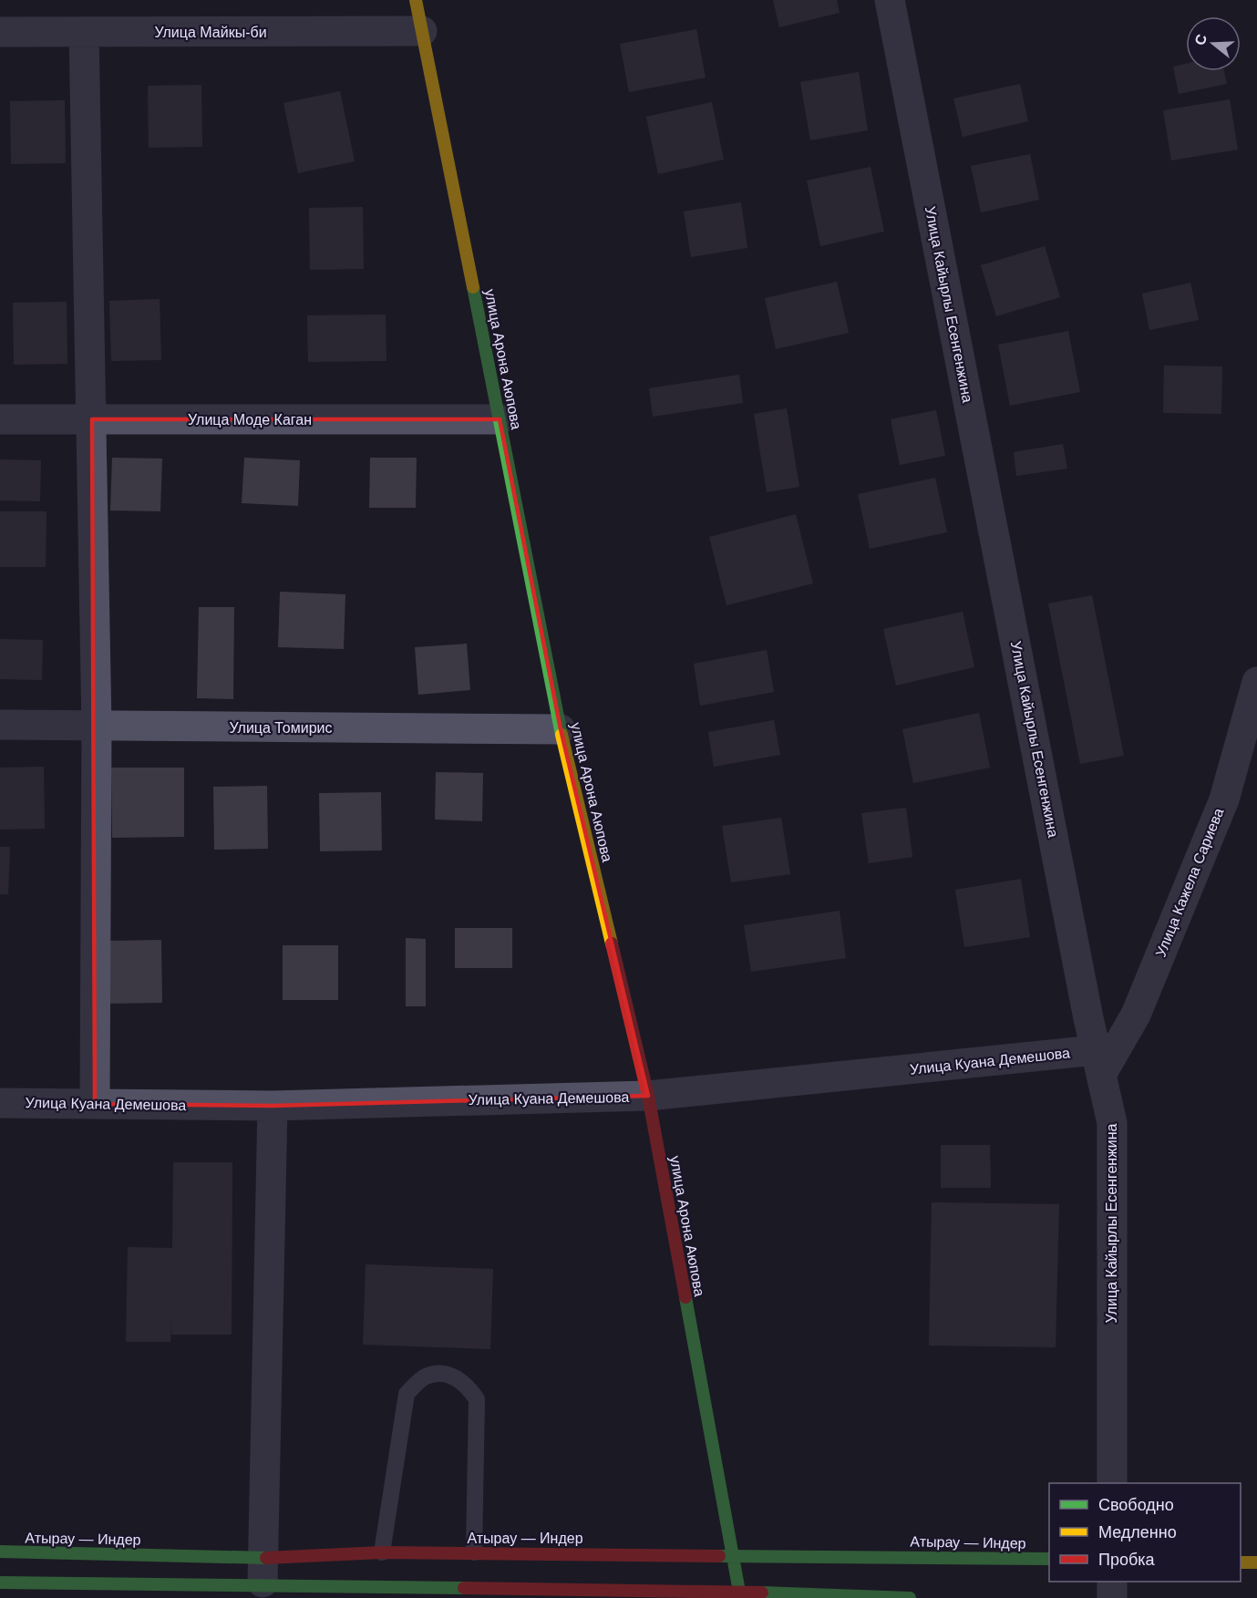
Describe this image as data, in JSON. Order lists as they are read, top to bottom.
{
  "streets": {
    "main road": ["улица Арона Аюпова", "Атырау — Индер"],
    "street": [
      "Улица Майкы-би",
      "Улица Кайырлы Есенгенжина",
      "Улица Моде Каган",
      "Улица Томирис",
      "Улица Кажела Сариева",
      "Улица Куана Демешова"
    ]
  },
  "crossings": [
    ["Улица Майкы-би", "улица Арона Аюпова"],
    ["Улица Кайырлы Есенгенжина", "Улица Кажела Сариева"],
    ["Улица Кайырлы Есенгенжина", "Улица Куана Демешова"],
    ["улица Арона Аюпова", "Улица Моде Каган"],
    ["улица Арона Аюпова", "Улица Томирис"],
    ["улица Арона Аюпова", "Улица Куана Демешова"],
    ["улица Арона Аюпова", "Атырау — Индер"],
    ["Улица Кажела Сариева", "Улица Куана Демешова"]
  ],
  "legend": ["Свободно", "Медленно", "Пробка"],
  "north": "left"
}
